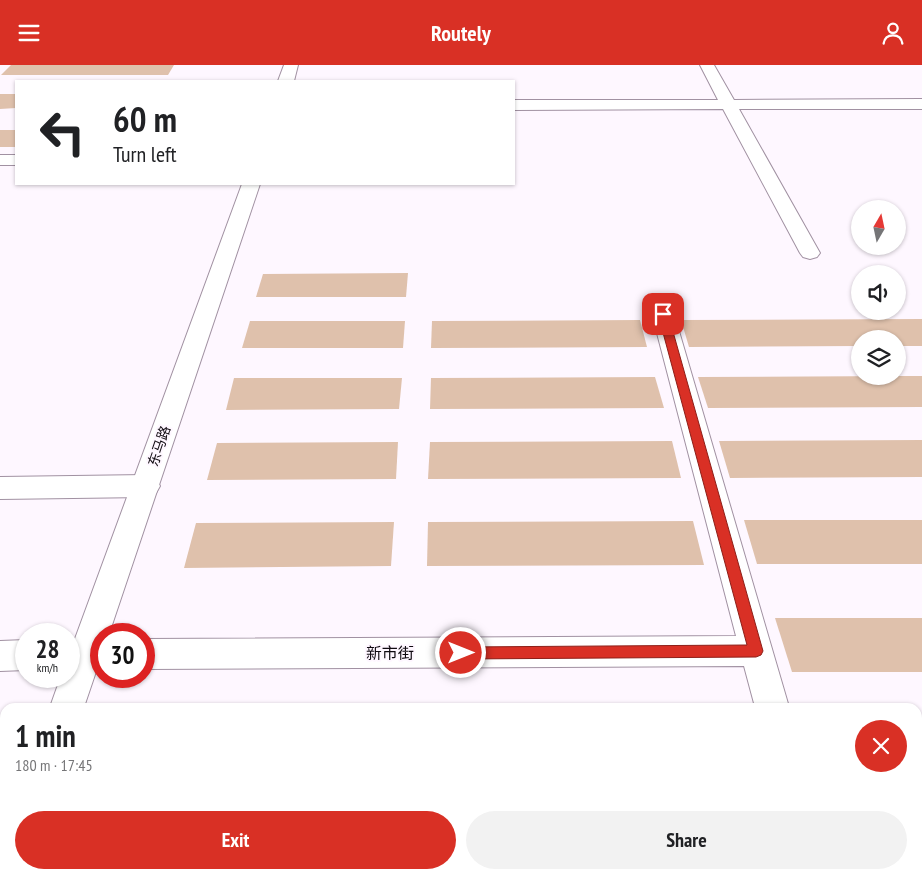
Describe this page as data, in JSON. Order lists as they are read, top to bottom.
{
  "streets": {
    "street": ["东马路", "新市街"]
  },
  "north": "top",
  "page": {
    "header": "Routely",
    "turn": ["60 m", "Turn left"],
    "speed": "28 km/h",
    "limit": "30",
    "heading": ["1 min", "180 m · 17:45"],
    "buttons": ["Exit", "Share"]
  }
}
